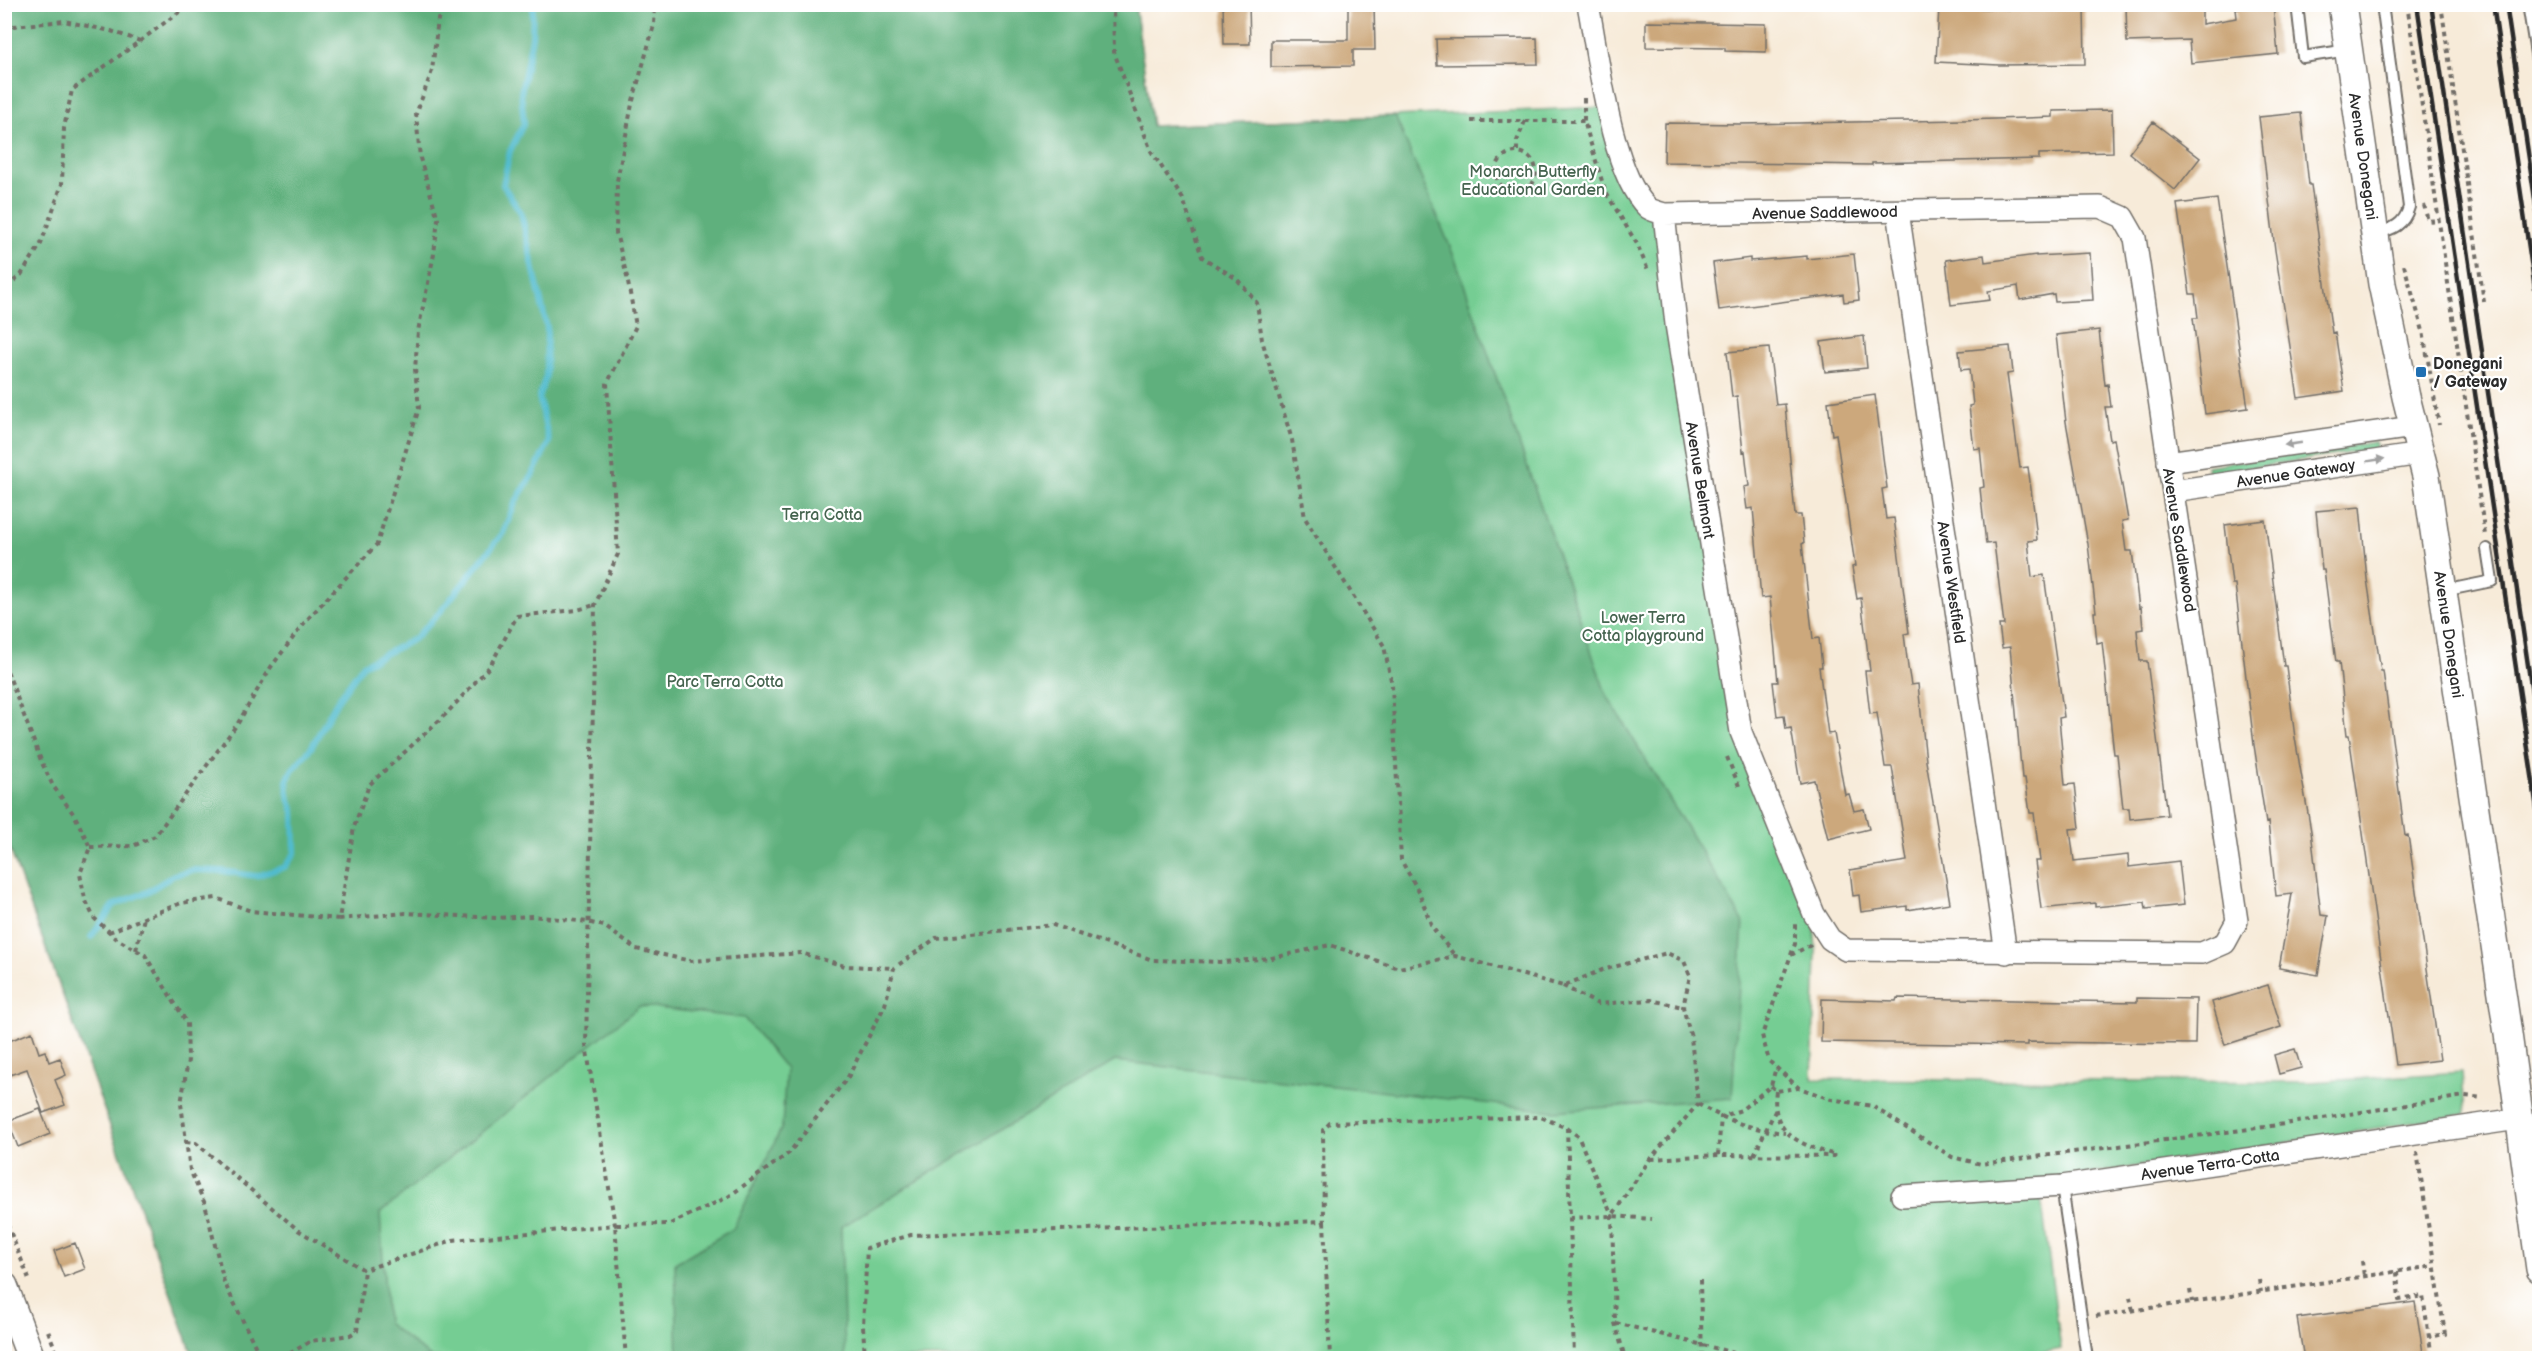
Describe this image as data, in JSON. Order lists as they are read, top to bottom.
{
  "streets": {
    "street": [
      "Avenue Donegani",
      "Avenue Saddlewood",
      "Avenue Gateway",
      "Avenue Belmont",
      "Avenue Westfield",
      "Avenue Terra-Cotta"
    ]
  },
  "crossings": [
    ["Avenue Donegani", "Avenue Gateway"],
    ["Avenue Donegani", "Avenue Terra-Cotta"],
    ["Avenue Saddlewood", "Avenue Gateway"],
    ["Avenue Saddlewood", "Avenue Belmont"],
    ["Avenue Saddlewood", "Avenue Westfield"]
  ],
  "parks": [
    "Monarch Butterfly Educational Garden",
    "Terra Cotta",
    "Lower Terra Cotta playground",
    "Parc Terra Cotta"
  ],
  "places": {
    "transit": ["Donegani / Gateway"]
  }
}
